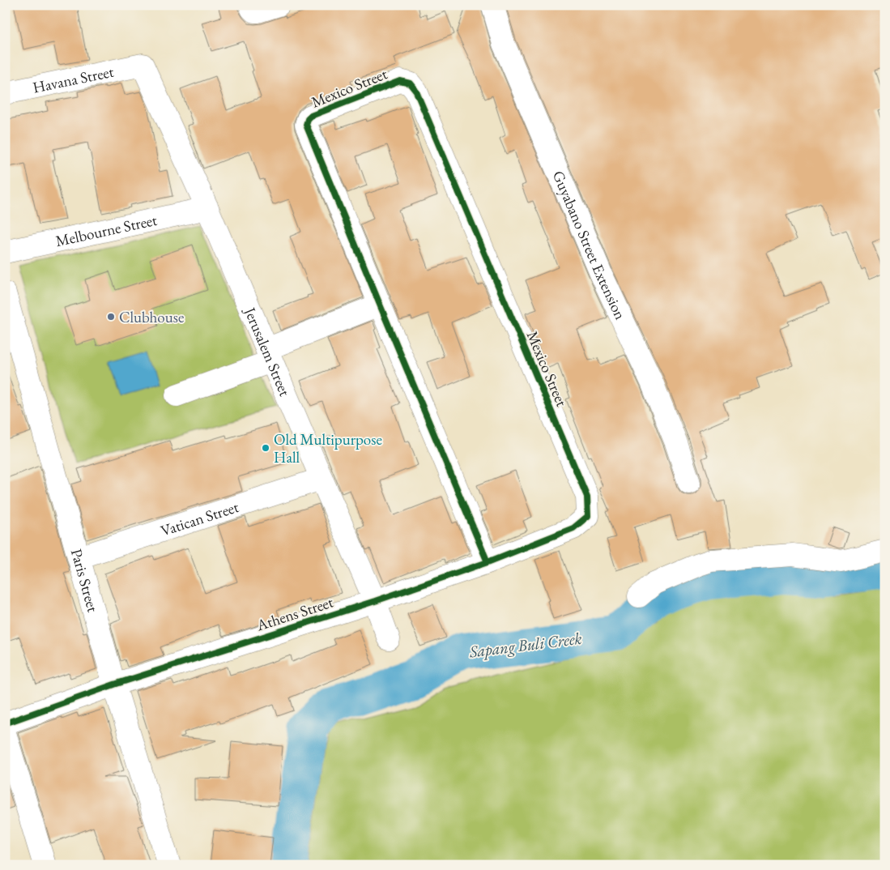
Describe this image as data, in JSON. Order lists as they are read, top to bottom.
{
  "streets": {
    "street": [
      "Havana Street",
      "Mexico Street",
      "Melbourne Street",
      "Guyabano Street Extension",
      "Jerusalem Street",
      "Vatican Street",
      "Paris Street",
      "Athens Street"
    ]
  },
  "crossings": [
    ["Havana Street", "Jerusalem Street"],
    ["Mexico Street", "Athens Street"],
    ["Melbourne Street", "Jerusalem Street"],
    ["Jerusalem Street", "Vatican Street"],
    ["Jerusalem Street", "Athens Street"],
    ["Vatican Street", "Paris Street"],
    ["Paris Street", "Athens Street"]
  ],
  "water": ["Sapang Buli Creek"],
  "places": ["Clubhouse", "Old Multipurpose Hall"]
}
